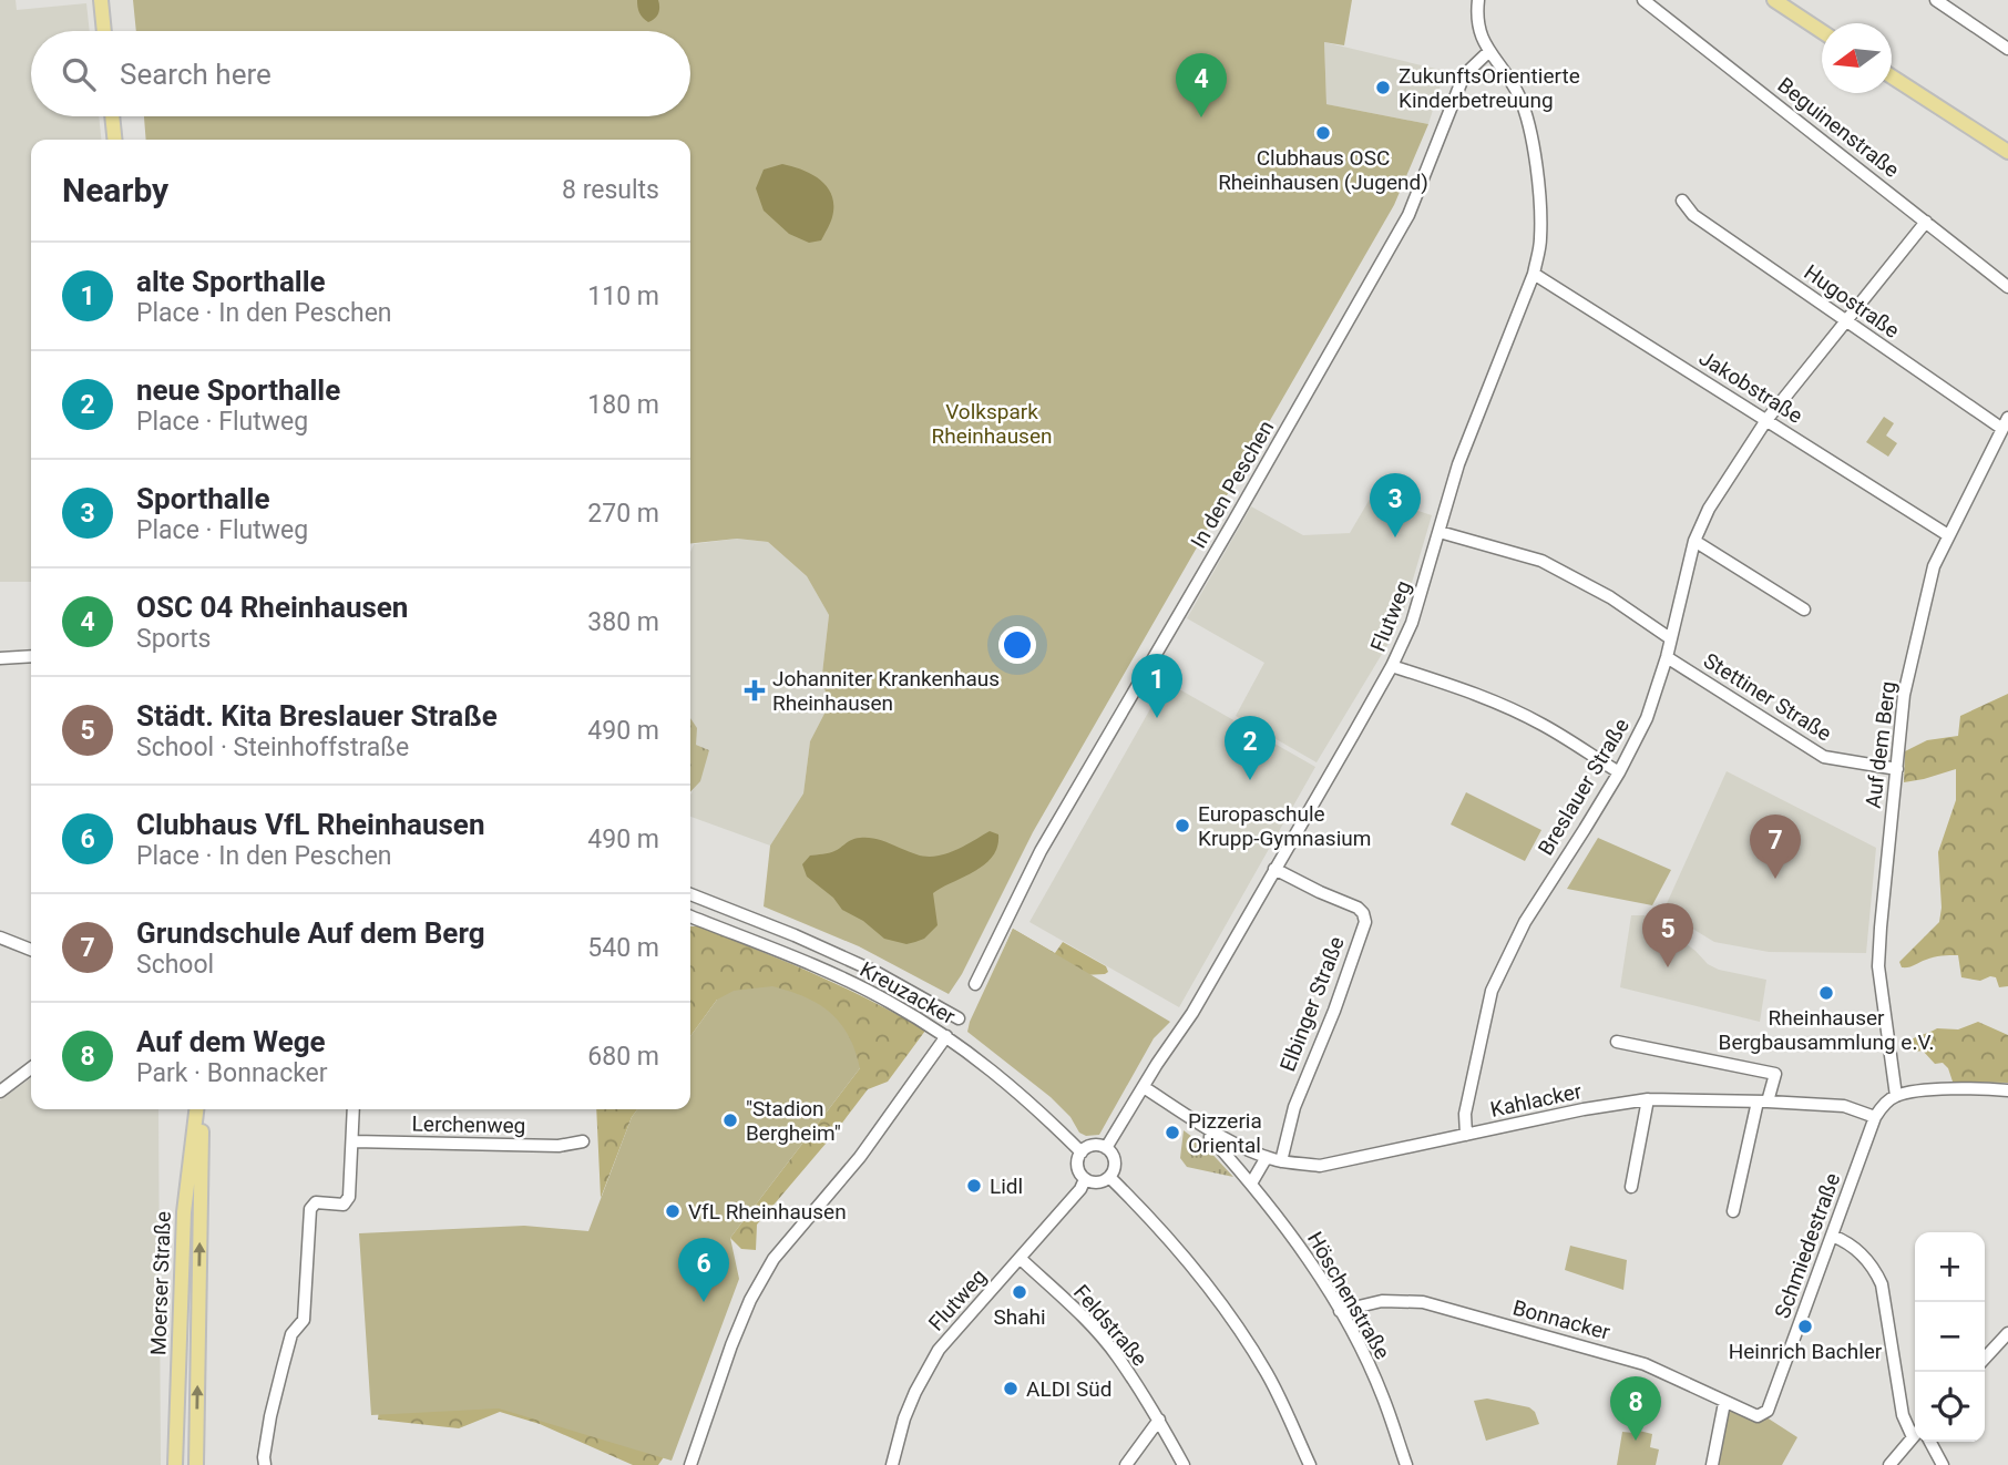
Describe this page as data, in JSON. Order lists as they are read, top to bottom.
{
  "streets": {
    "main road": ["Moerser Straße"],
    "street": [
      "Beguinenstraße",
      "Hugostraße",
      "Jakobstraße",
      "In den Peschen",
      "Flutweg",
      "Stettiner Straße",
      "Auf dem Berg",
      "Breslauer Straße",
      "Kreuzacker",
      "Elbinger Straße",
      "Kahlacker",
      "Lerchenweg",
      "Schmiedestraße",
      "Höschenstraße",
      "Bonnacker",
      "Feldstraße"
    ]
  },
  "crossings": [
    ["Beguinenstraße", "Breslauer Straße"],
    ["Hugostraße", "Auf dem Berg"],
    ["Hugostraße", "Breslauer Straße"],
    ["Jakobstraße", "Flutweg"],
    ["Jakobstraße", "Auf dem Berg"],
    ["Jakobstraße", "Breslauer Straße"],
    ["In den Peschen", "Flutweg"],
    ["Flutweg", "Kreuzacker"],
    ["Flutweg", "Elbinger Straße"],
    ["Flutweg", "Kahlacker"],
    ["Flutweg", "Feldstraße"],
    ["Stettiner Straße", "Auf dem Berg"],
    ["Stettiner Straße", "Breslauer Straße"],
    ["Auf dem Berg", "Schmiedestraße"],
    ["Breslauer Straße", "Kahlacker"],
    ["Elbinger Straße", "Kahlacker"],
    ["Kahlacker", "Schmiedestraße"],
    ["Kahlacker", "Höschenstraße"],
    ["Schmiedestraße", "Bonnacker"],
    ["Höschenstraße", "Bonnacker"]
  ],
  "parks": ["Volkspark Rheinhausen"],
  "places": {
    "other": [
      "ZukunftsOrientierte Kinderbetreuung",
      "Clubhaus OSC Rheinhausen (Jugend)",
      "Europaschule Krupp-Gymnasium",
      "Rheinhauser Bergbausammlung e.V.",
      "\"Stadion Bergheim\"",
      "Pizzeria Oriental",
      "Lidl",
      "VfL Rheinhausen",
      "Shahi",
      "Heinrich Bachler",
      "ALDI Süd"
    ],
    "health": ["Johanniter Krankenhaus Rheinhausen"]
  },
  "north": "left",
  "page": {
    "search": "Search here",
    "pins": [
      "4",
      "3",
      "1",
      "2",
      "7",
      "5",
      "6",
      "8"
    ],
    "heading": ["Nearby", "8 results"],
    "list": [
      {
        "mark": "1",
        "name": "alte Sporthalle",
        "note": "Place · In den Peschen",
        "value": "110 m"
      },
      {
        "mark": "2",
        "name": "neue Sporthalle",
        "note": "Place · Flutweg",
        "value": "180 m"
      },
      {
        "mark": "3",
        "name": "Sporthalle",
        "note": "Place · Flutweg",
        "value": "270 m"
      },
      {
        "mark": "4",
        "name": "OSC 04 Rheinhausen",
        "note": "Sports",
        "value": "380 m"
      },
      {
        "mark": "5",
        "name": "Städt. Kita Breslauer Straße",
        "note": "School · Steinhoffstraße",
        "value": "490 m"
      },
      {
        "mark": "6",
        "name": "Clubhaus VfL Rheinhausen",
        "note": "Place · In den Peschen",
        "value": "490 m"
      },
      {
        "mark": "7",
        "name": "Grundschule Auf dem Berg",
        "note": "School",
        "value": "540 m"
      },
      {
        "mark": "8",
        "name": "Auf dem Wege",
        "note": "Park · Bonnacker",
        "value": "680 m"
      }
    ],
    "map_buttons": ["+", "−"]
  }
}
